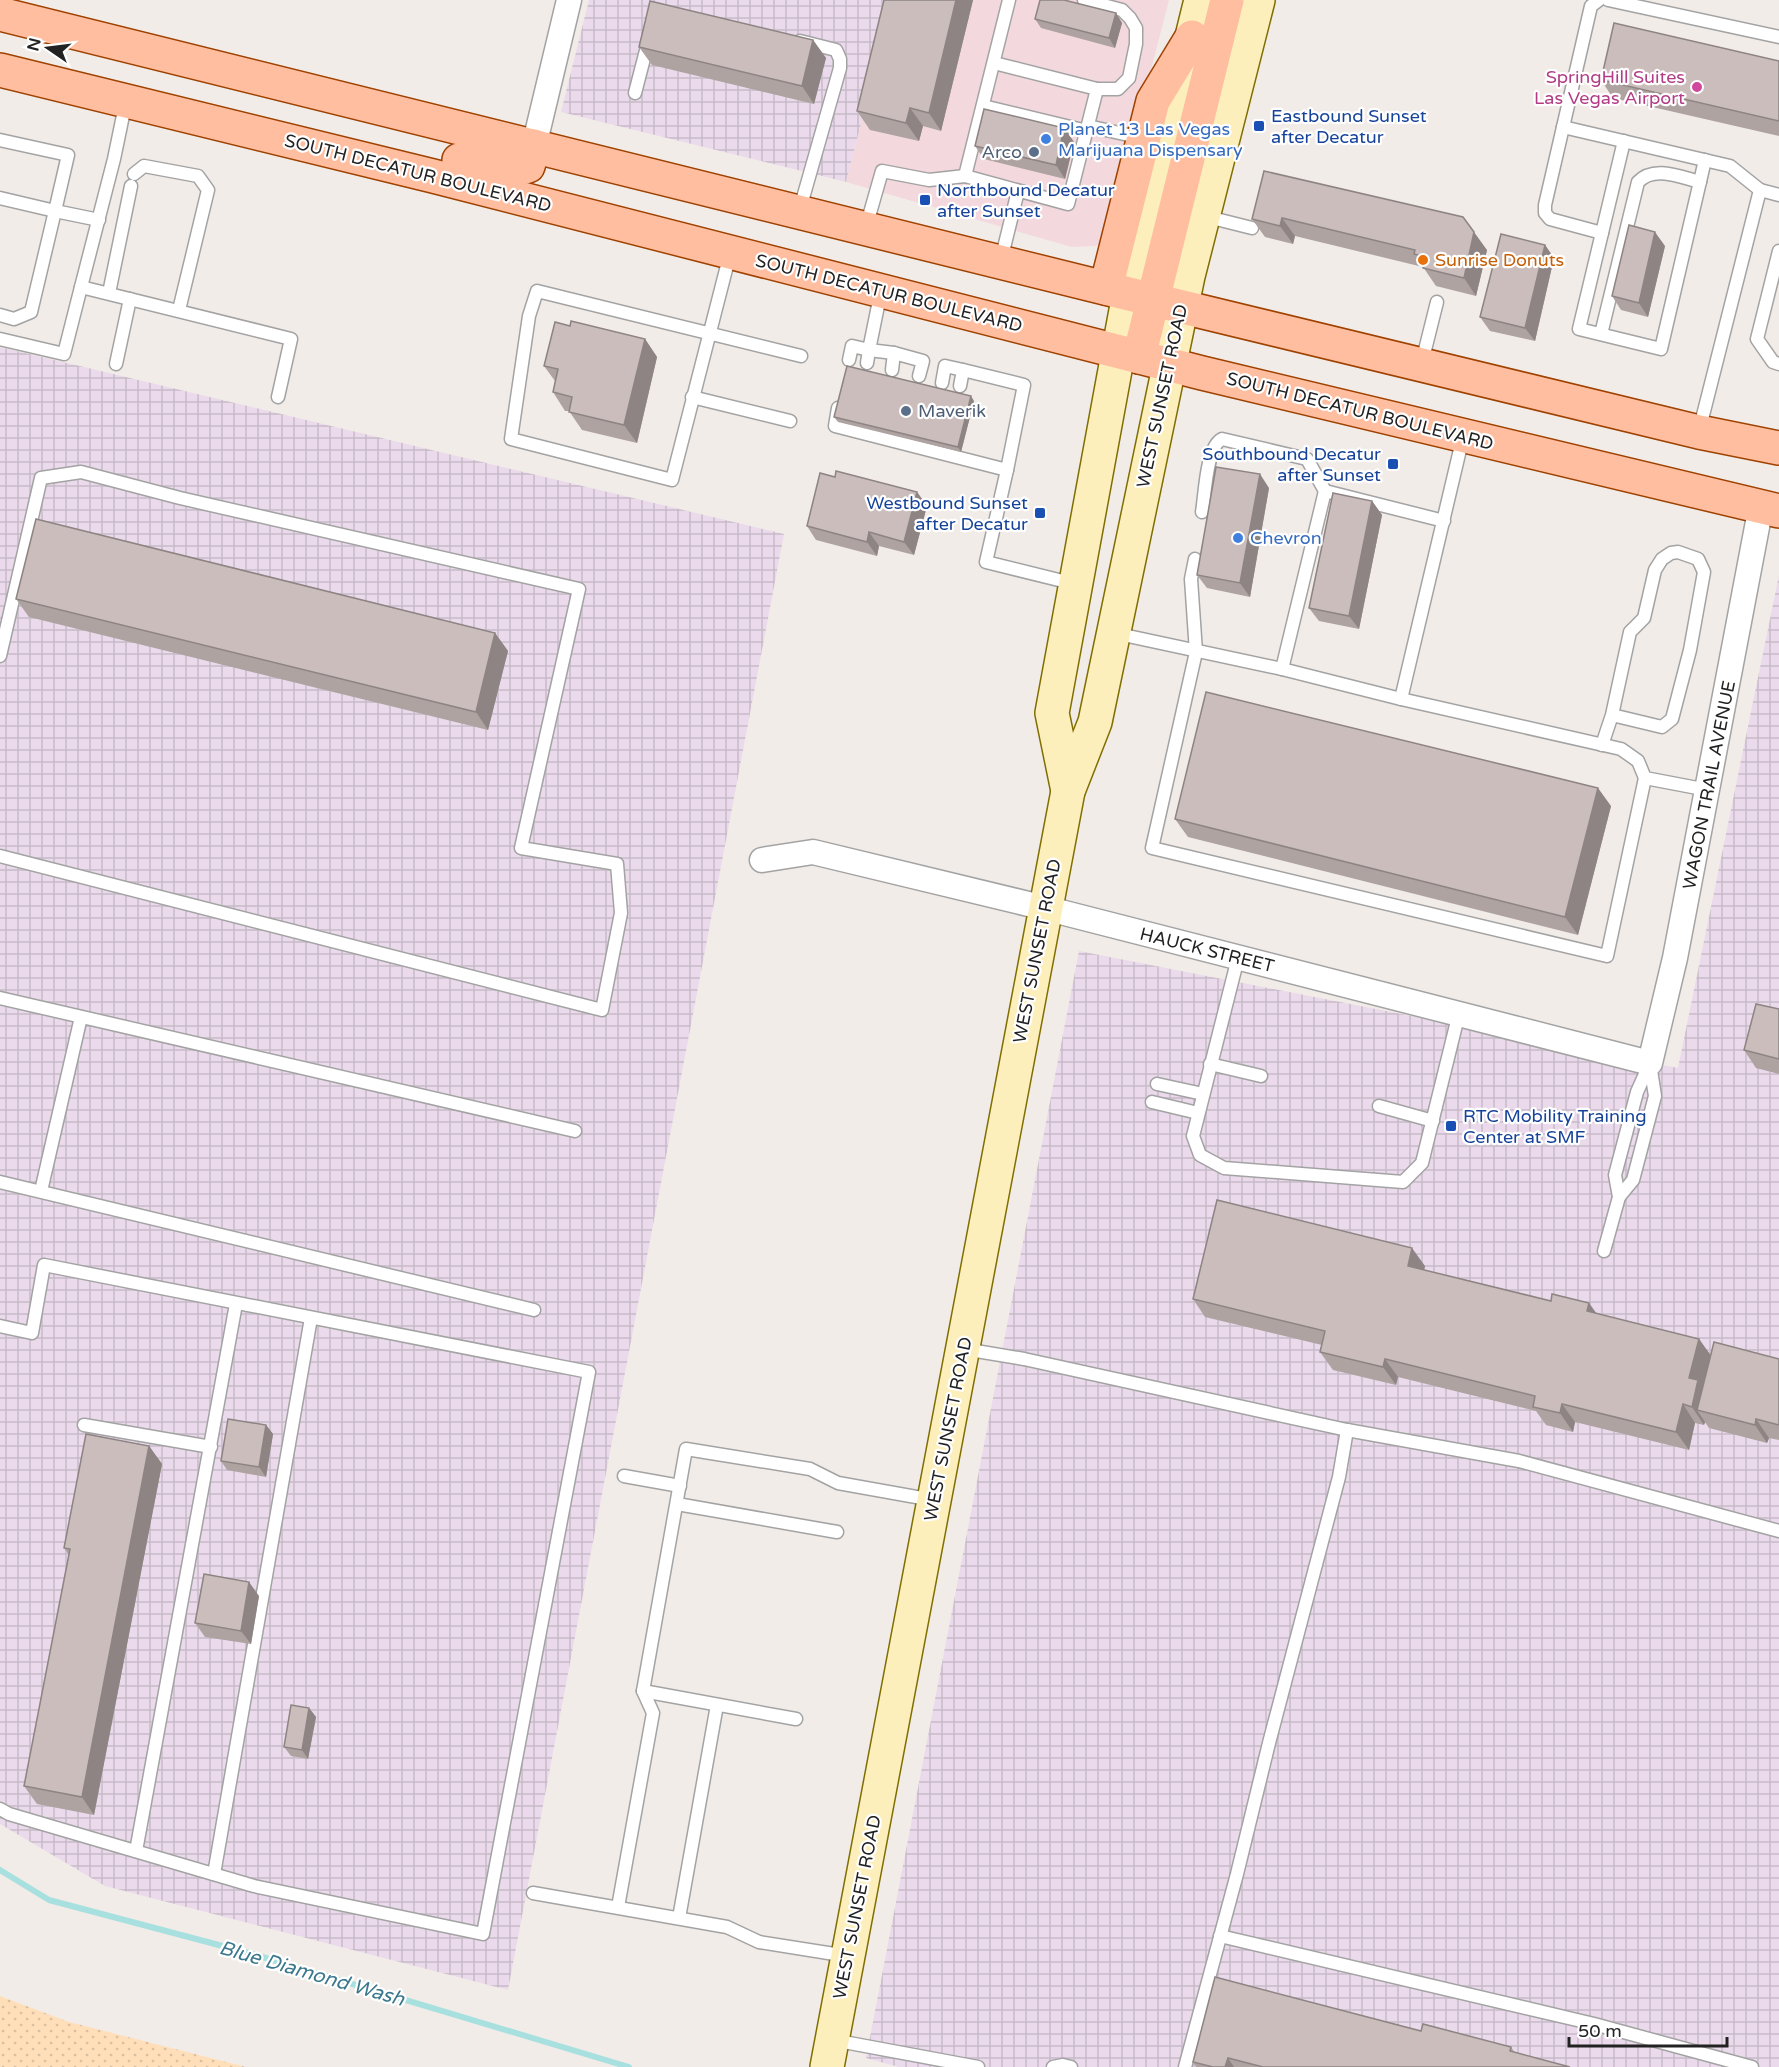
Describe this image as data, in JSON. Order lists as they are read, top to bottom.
{
  "streets": {
    "main road": ["SOUTH DECATUR BOULEVARD", "WEST SUNSET ROAD"],
    "street": ["WAGON TRAIL AVENUE", "HAUCK STREET"]
  },
  "crossings": [
    ["SOUTH DECATUR BOULEVARD", "WEST SUNSET ROAD"],
    ["SOUTH DECATUR BOULEVARD", "WAGON TRAIL AVENUE"],
    ["WEST SUNSET ROAD", "HAUCK STREET"],
    ["WAGON TRAIL AVENUE", "HAUCK STREET"]
  ],
  "water": ["Blue Diamond Wash"],
  "places": {
    "other": [
      "SpringHill Suites Las Vegas Airport",
      "Planet 13 Las Vegas Marijuana Dispensary",
      "Arco",
      "Sunrise Donuts",
      "Maverik",
      "Chevron"
    ],
    "transit": [
      "Eastbound Sunset after Decatur",
      "Northbound Decatur after Sunset",
      "Southbound Decatur after Sunset",
      "Westbound Sunset after Decatur",
      "RTC Mobility Training Center at SMF"
    ]
  },
  "scale_bar": "50 m",
  "north": "left"
}
